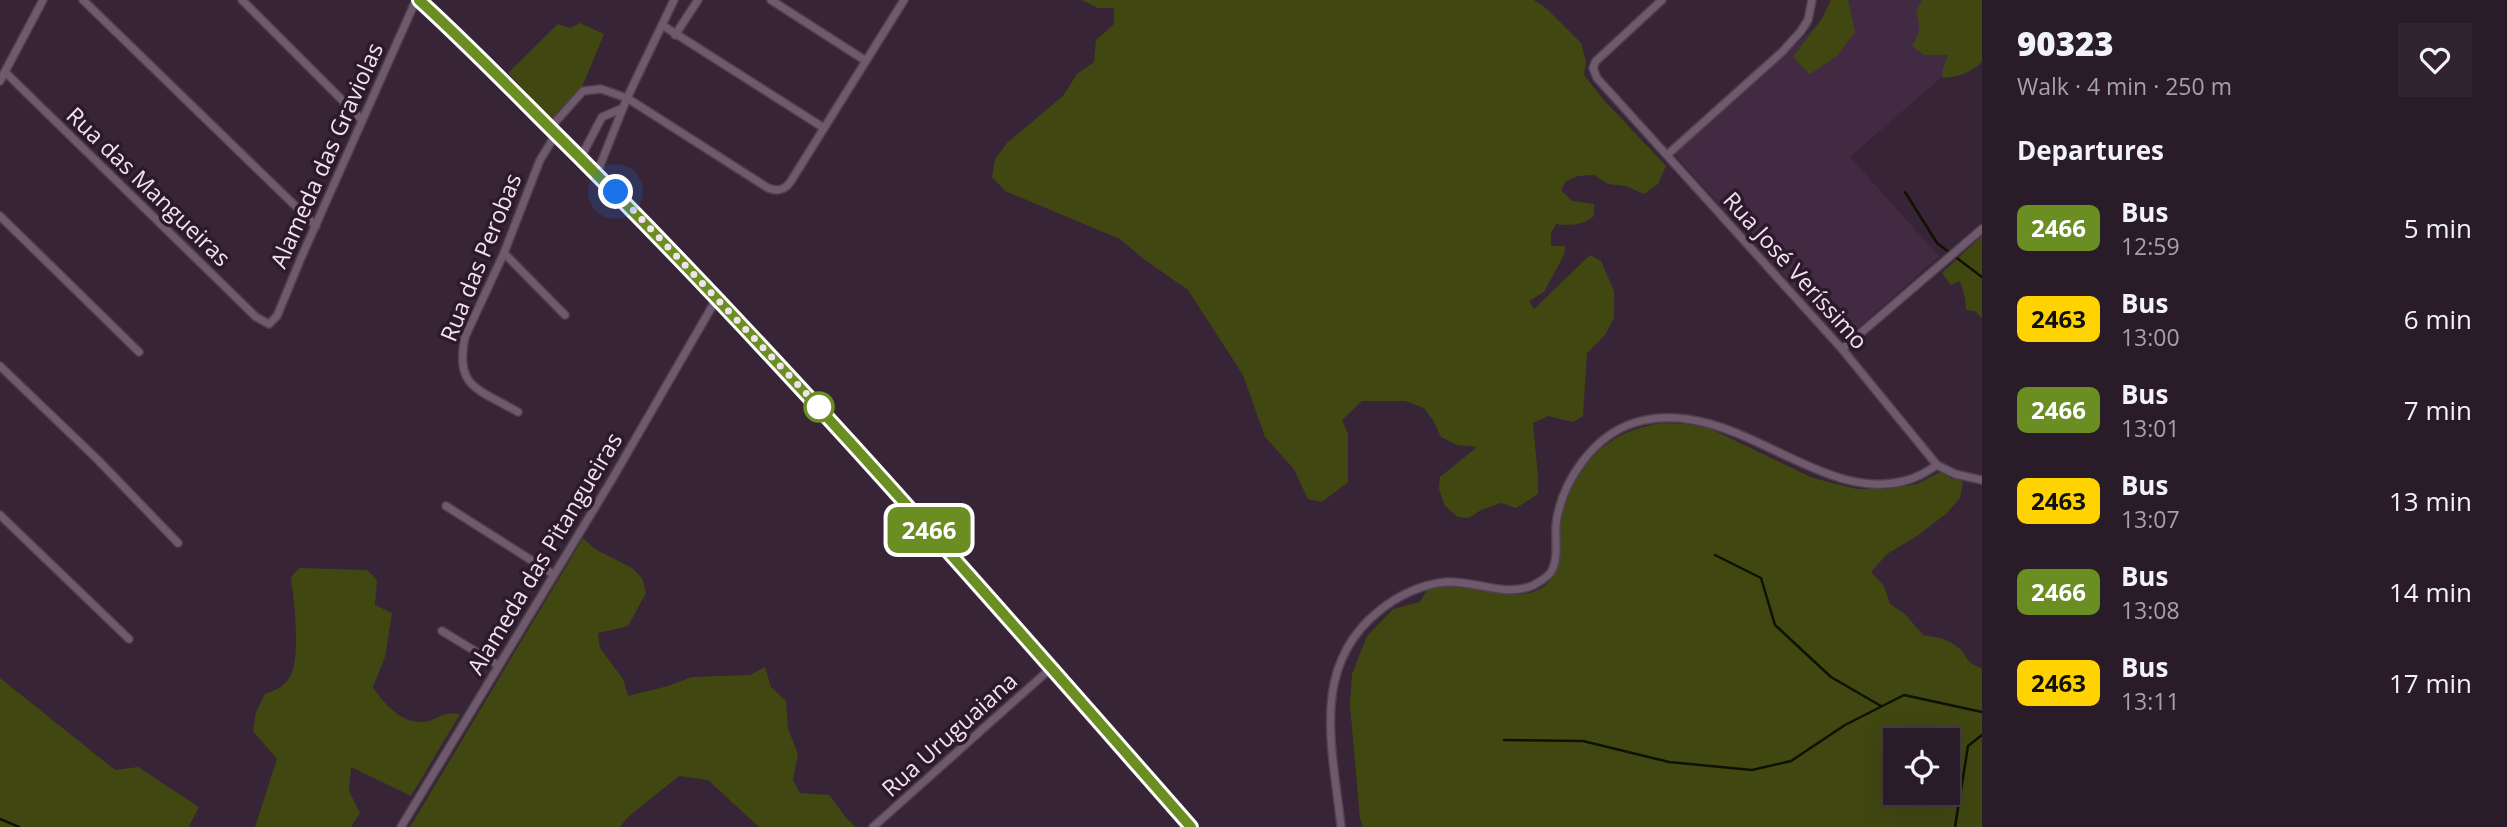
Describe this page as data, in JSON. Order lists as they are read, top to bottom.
{
  "streets": {
    "street": [
      "Alameda das Graviolas",
      "Rua das Mangueiras",
      "Rua das Perobas",
      "Rua José Veríssimo",
      "Alameda das Pitangueiras",
      "Rua Uruguaiana"
    ]
  },
  "crossings": [
    ["Alameda das Graviolas", "Rua das Mangueiras"]
  ],
  "lines": ["bus line 2466"],
  "page": {
    "on_map": "2466",
    "heading": [
      ["90323", "Walk · 4 min · 250 m"],
      "Departures"
    ],
    "list": [
      {
        "mark": "2466",
        "name": "Bus",
        "note": "12:59",
        "value": "5 min"
      },
      {
        "mark": "2463",
        "name": "Bus",
        "note": "13:00",
        "value": "6 min"
      },
      {
        "mark": "2466",
        "name": "Bus",
        "note": "13:01",
        "value": "7 min"
      },
      {
        "mark": "2463",
        "name": "Bus",
        "note": "13:07",
        "value": "13 min"
      },
      {
        "mark": "2466",
        "name": "Bus",
        "note": "13:08",
        "value": "14 min"
      },
      {
        "mark": "2463",
        "name": "Bus",
        "note": "13:11",
        "value": "17 min"
      }
    ]
  }
}
